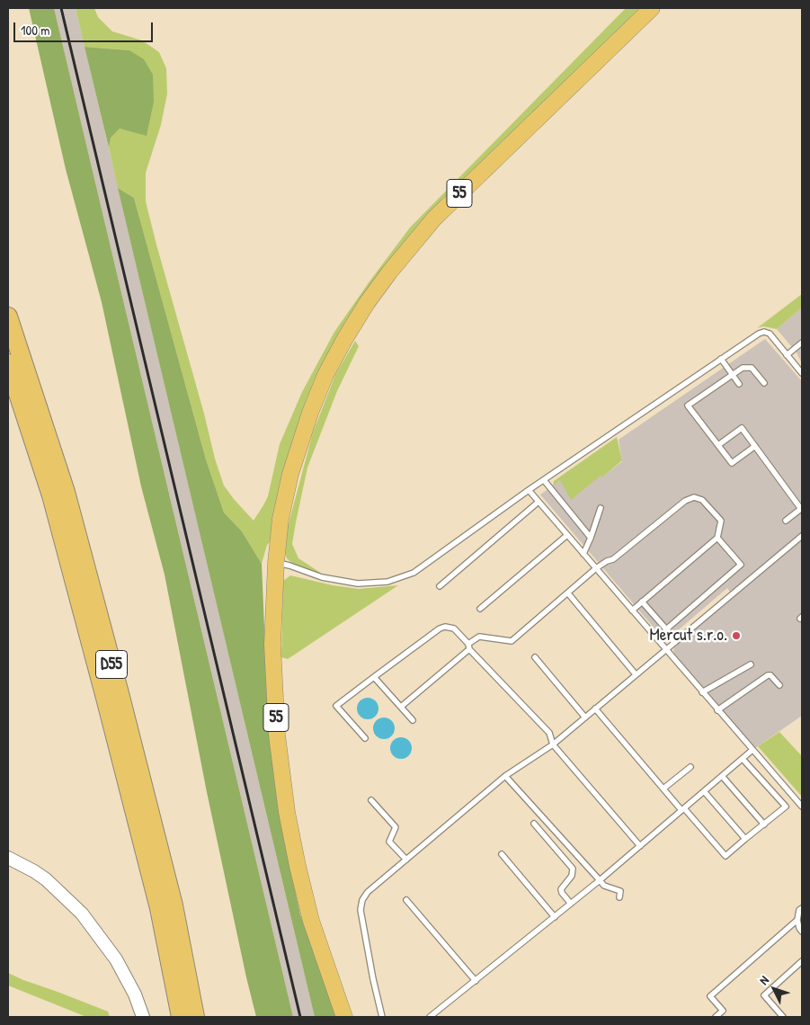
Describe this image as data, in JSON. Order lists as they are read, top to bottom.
{
  "streets": {
    "highway": ["D55"],
    "main road": ["55"]
  },
  "places": ["Mercut s.r.o."],
  "scale_bar": "100 m",
  "north": "top left"
}
